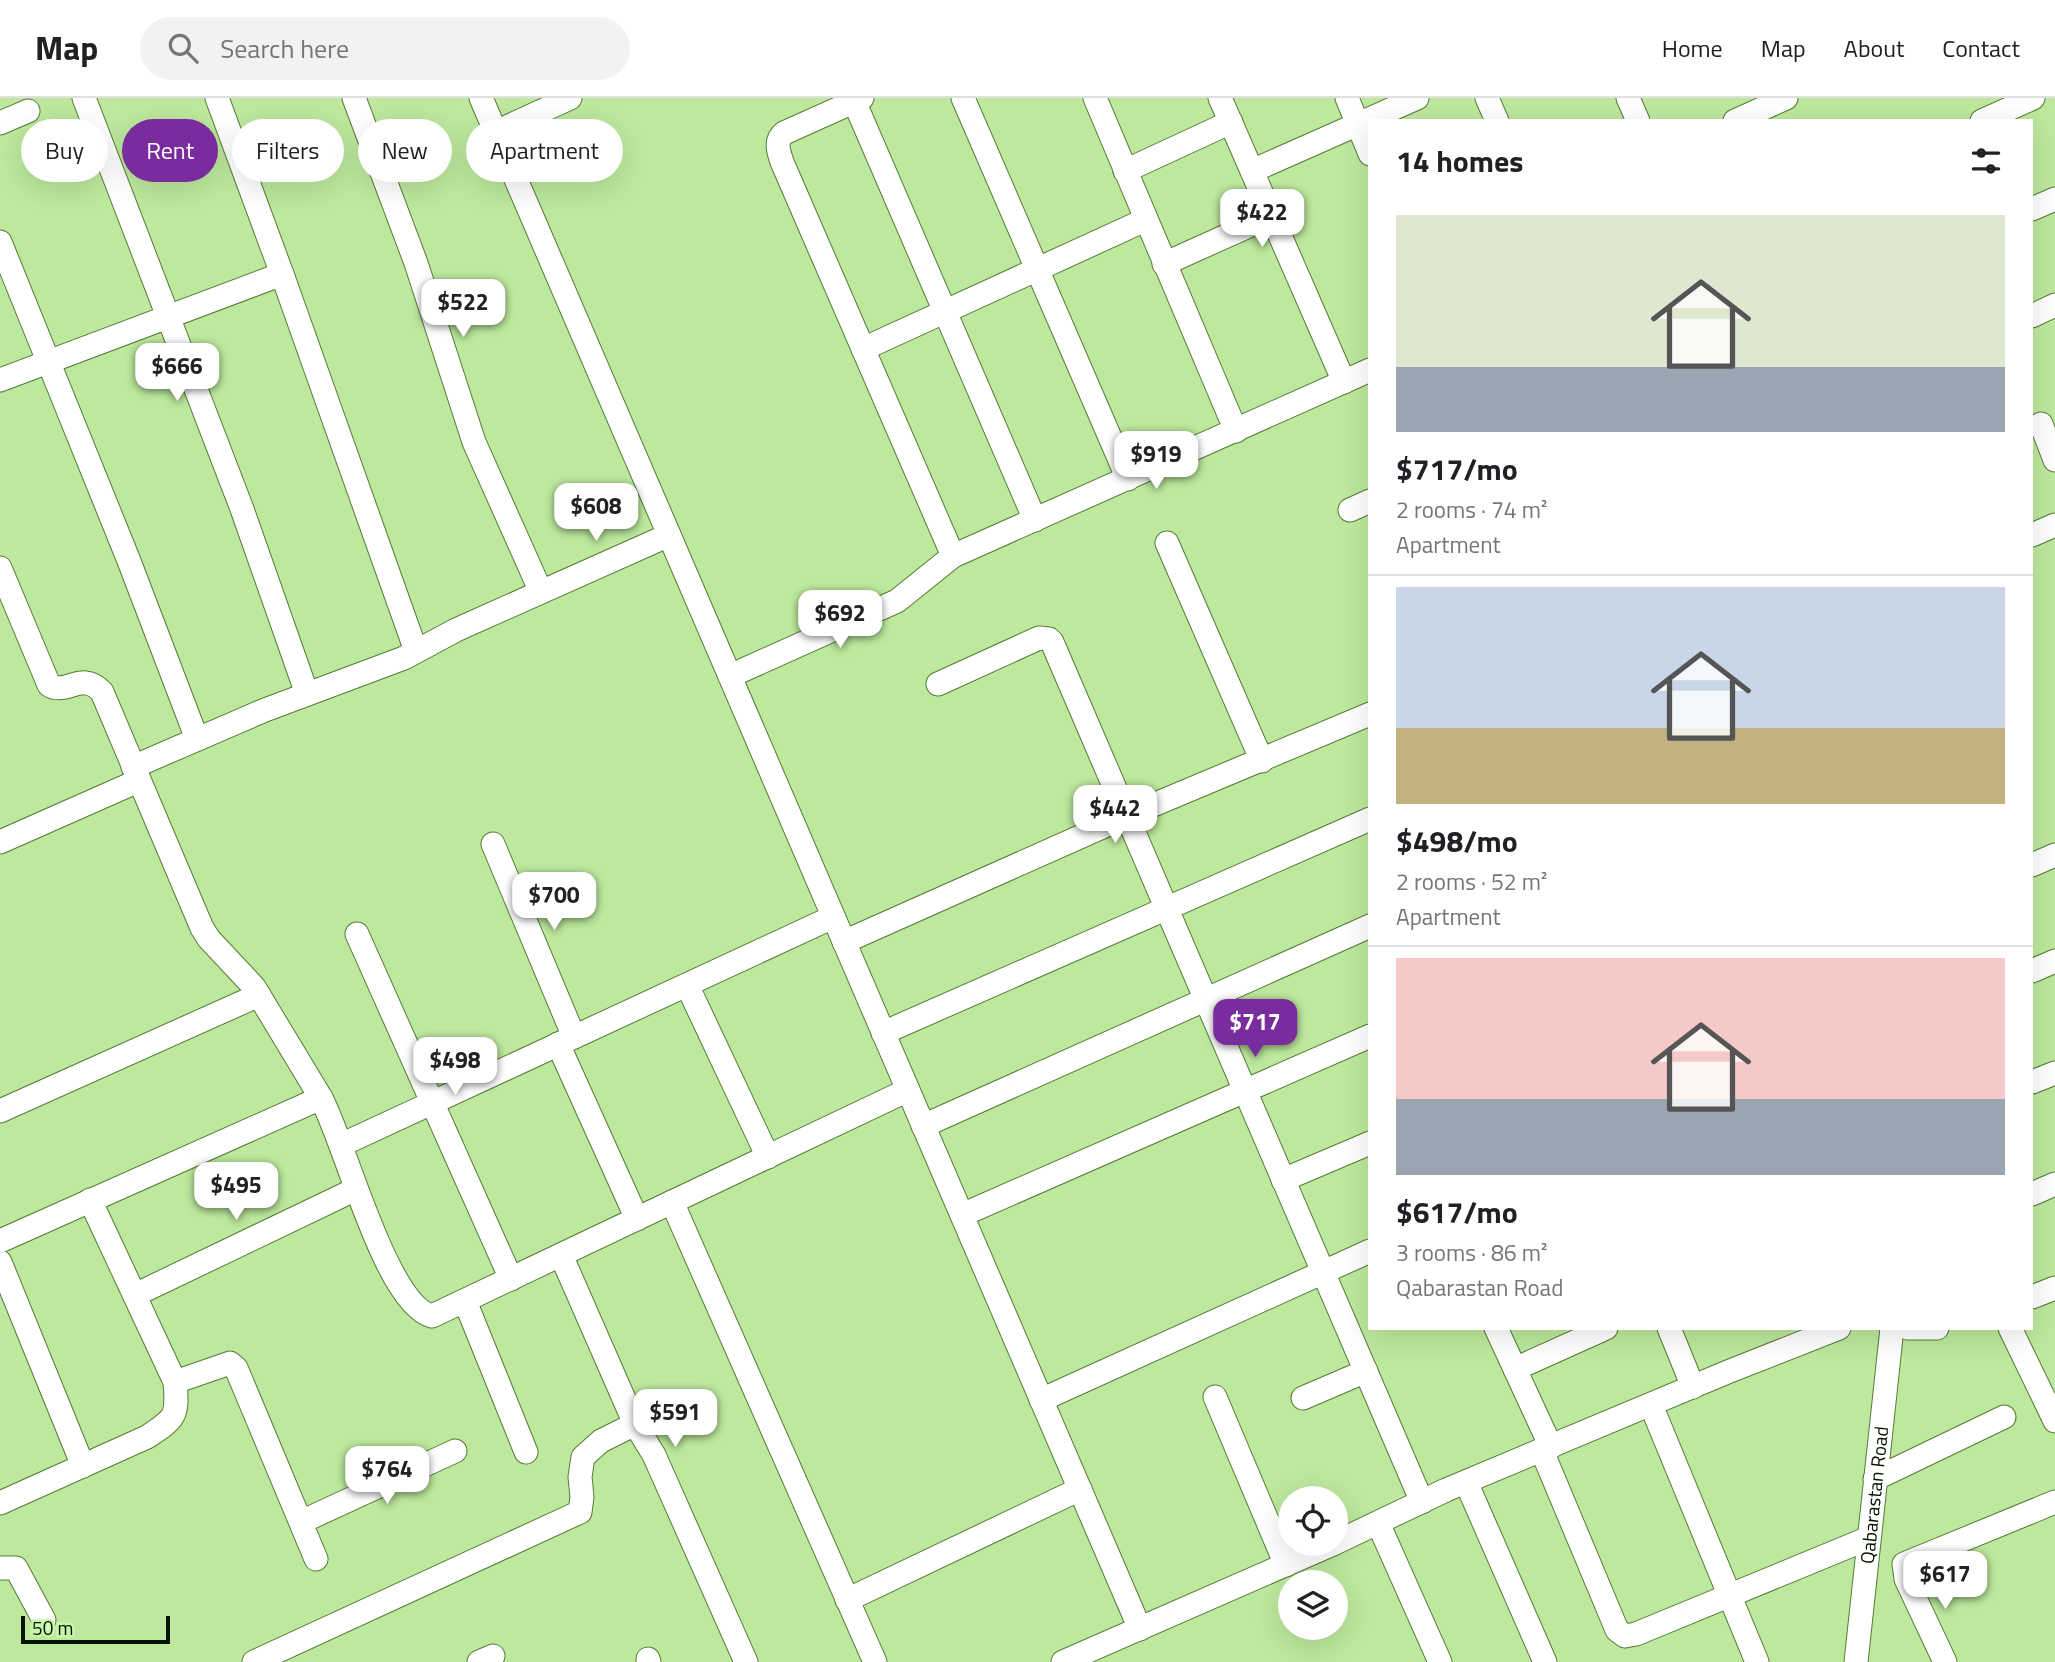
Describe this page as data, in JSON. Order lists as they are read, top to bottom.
{
  "streets": {
    "street": ["Qabarastan Road"]
  },
  "scale_bar": "50 m",
  "page": {
    "header": "Map",
    "search": "Search here",
    "nav": [
      "Home",
      "Map",
      "About",
      "Contact"
    ],
    "chip": [
      "Buy",
      "Rent",
      "Filters",
      "New",
      "Apartment"
    ],
    "heading": "14 homes",
    "price": [
      "$422",
      "$522",
      "$666",
      "$919",
      "$608",
      "$692",
      "$442",
      "$700",
      "$717",
      "$498",
      "$495",
      "$591",
      "$764",
      "$617"
    ],
    "list": [
      {
        "name": "$717/mo",
        "note": "2 rooms · 74 m² · Apartment"
      },
      {
        "name": "$498/mo",
        "note": "2 rooms · 52 m² · Apartment"
      },
      {
        "name": "$617/mo",
        "note": "3 rooms · 86 m² · Qabarastan Road"
      }
    ],
    "scale": "50 m"
  }
}
